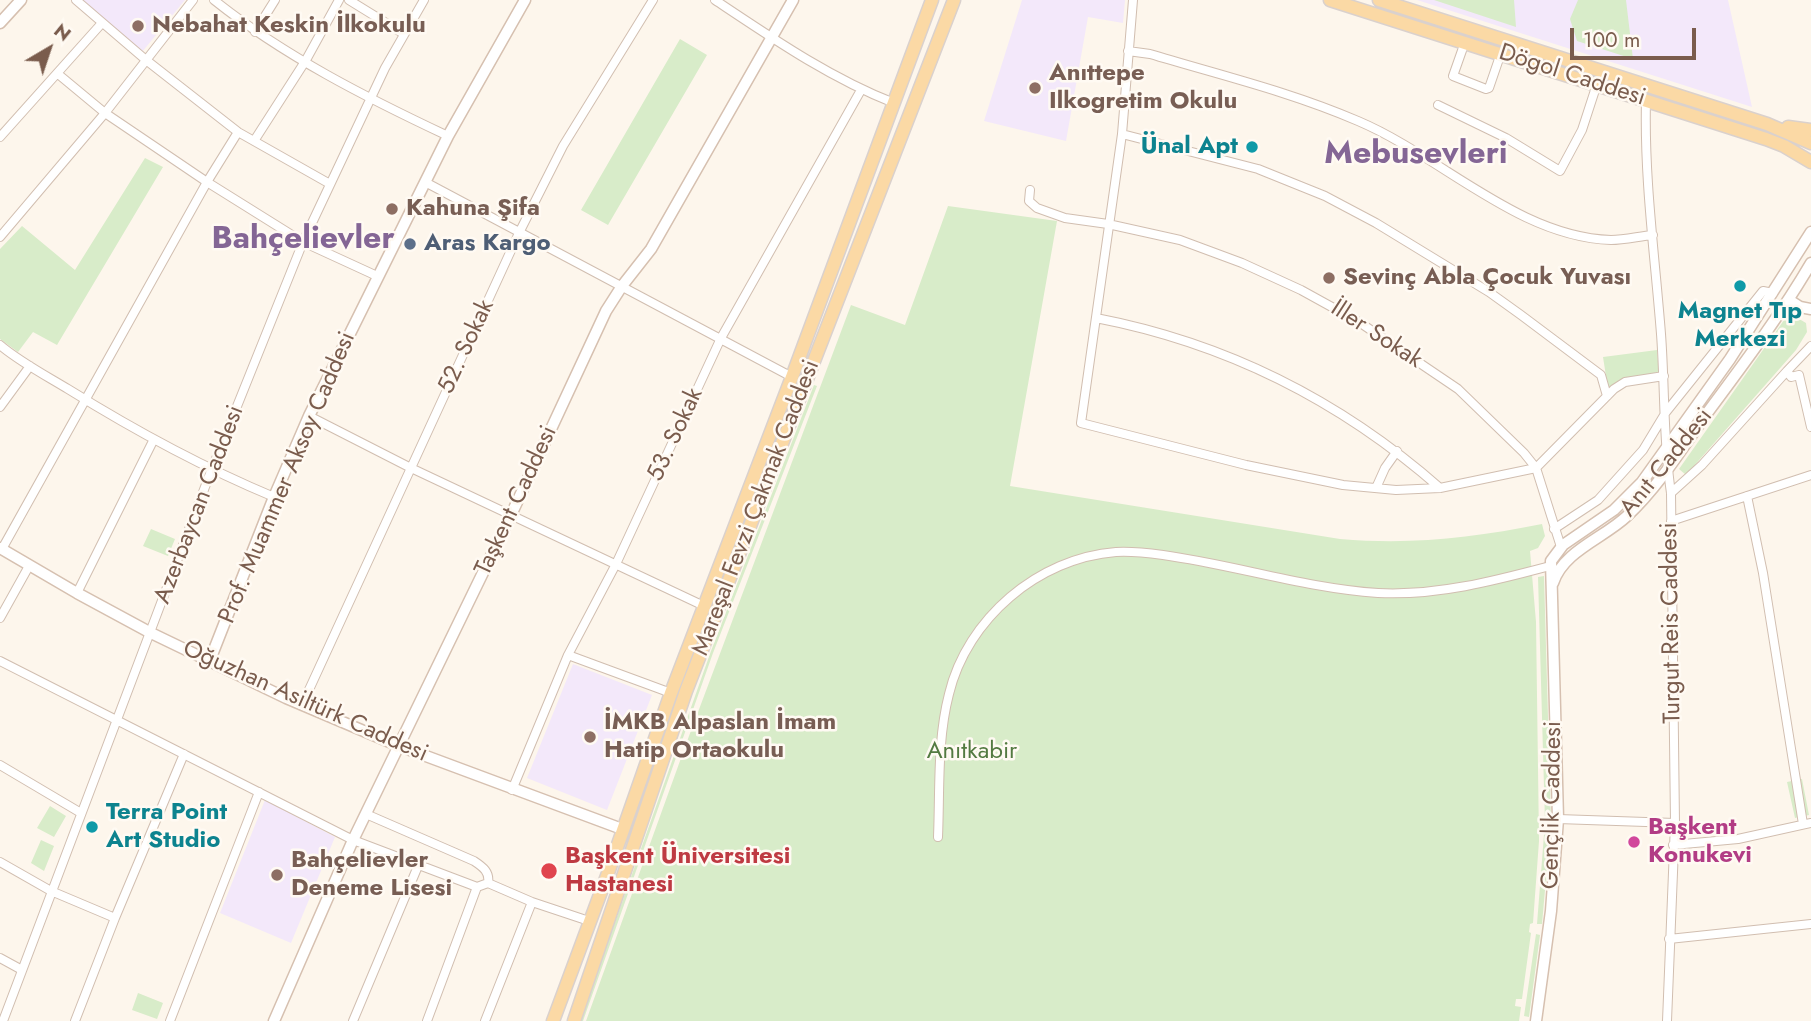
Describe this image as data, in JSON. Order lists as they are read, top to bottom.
{
  "streets": {
    "main road": [
      "Dögol Caddesi",
      "Anıt Caddesi",
      "Prof. Muammer Aksoy Caddesi",
      "Taşkent Caddesi",
      "Mareşal Fevzi Çakmak Caddesi",
      "Oğuzhan Asiltürk Caddesi",
      "Gençlik Caddesi"
    ],
    "street": [
      "İller Sokak",
      "52. Sokak",
      "53. Sokak",
      "Azerbaycan Caddesi",
      "Turgut Reis Caddesi"
    ]
  },
  "crossings": [
    ["Dögol Caddesi", "Turgut Reis Caddesi"],
    ["İller Sokak", "Anıt Caddesi"],
    ["52. Sokak", "Oğuzhan Asiltürk Caddesi"],
    ["53. Sokak", "Oğuzhan Asiltürk Caddesi"],
    ["Anıt Caddesi", "Turgut Reis Caddesi"],
    ["Anıt Caddesi", "Gençlik Caddesi"],
    ["Prof. Muammer Aksoy Caddesi", "Oğuzhan Asiltürk Caddesi"],
    ["Taşkent Caddesi", "Oğuzhan Asiltürk Caddesi"],
    ["Azerbaycan Caddesi", "Oğuzhan Asiltürk Caddesi"],
    ["Mareşal Fevzi Çakmak Caddesi", "Oğuzhan Asiltürk Caddesi"]
  ],
  "districts": ["Mebusevleri", "Bahçelievler"],
  "parks": ["Anıtkabir"],
  "places": [
    "Nebahat Keskin İlkokulu",
    "Anıttepe Ilkogretim Okulu",
    "Ünal Apt",
    "Kahuna Şifa",
    "Aras Kargo",
    "Sevinç Abla Çocuk Yuvası",
    "Magnet Tıp Merkezi",
    "İMKB Alpaslan İmam Hatip Ortaokulu",
    "Terra Point Art Studio",
    "Başkent Konukevi",
    "Başkent Üniversitesi Hastanesi",
    "Bahçelievler Deneme Lisesi"
  ],
  "scale_bar": "100 m",
  "north": "top right"
}
